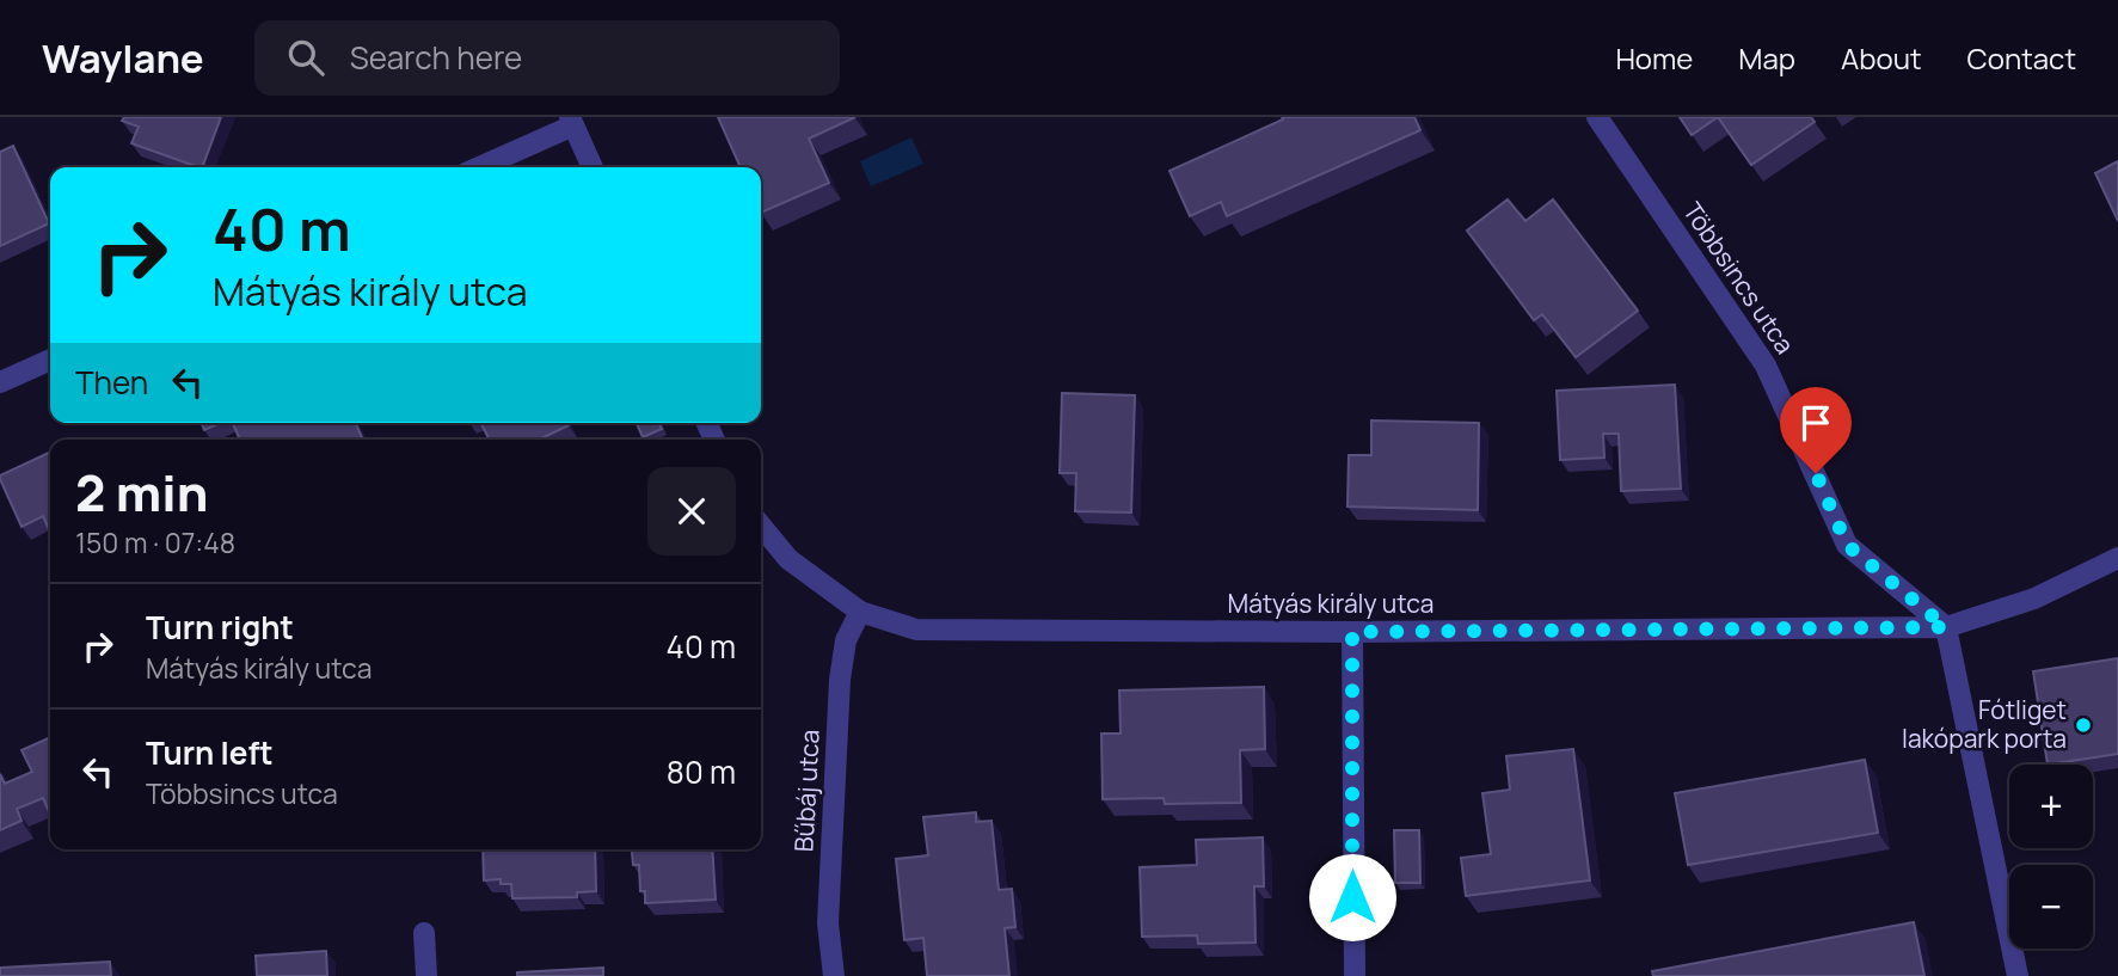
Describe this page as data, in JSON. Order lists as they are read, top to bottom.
{
  "streets": {
    "street": ["Többsincs utca", "Mátyás király utca", "Bűbáj utca"]
  },
  "crossings": [
    ["Többsincs utca", "Mátyás király utca"],
    ["Mátyás király utca", "Bűbáj utca"]
  ],
  "places": ["Fótliget lakópark porta"],
  "page": {
    "header": "Waylane",
    "search": "Search here",
    "nav": [
      "Home",
      "Map",
      "About",
      "Contact"
    ],
    "turn": ["40 m", "Mátyás király utca"],
    "then": "Then",
    "heading": ["2 min", "150 m · 07:48"],
    "list": [
      {
        "name": "Turn right",
        "note": "Mátyás király utca",
        "value": "40 m"
      },
      {
        "name": "Turn left",
        "note": "Többsincs utca",
        "value": "80 m"
      }
    ],
    "map_buttons": ["+", "−"]
  }
}
